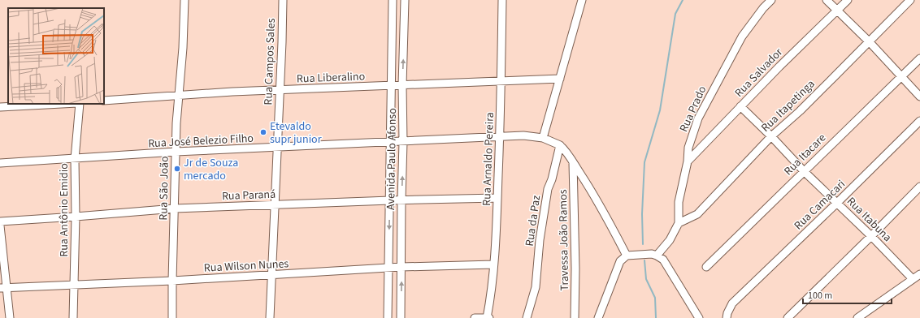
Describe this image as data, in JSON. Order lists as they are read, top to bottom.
{
  "streets": {
    "street": [
      "Rua Campos Sales",
      "Rua Salvador",
      "Rua Liberalino",
      "Rua Itapetinga",
      "Rua Prado",
      "Rua José Belezio Filho",
      "Rua Itacare",
      "Avenida Paulo Afonso",
      "Rua Arnaldo Pereira",
      "Rua São João",
      "Rua Paraná",
      "Rua Camacari",
      "Rua Antônio Emidio",
      "Rua Itabuna",
      "Rua da Paz",
      "Travessa João Ramos",
      "Rua Wilson Nunes"
    ]
  },
  "crossings": [
    ["Rua Campos Sales", "Rua Liberalino"],
    ["Rua Campos Sales", "Rua José Belezio Filho"],
    ["Rua Campos Sales", "Rua Paraná"],
    ["Rua Campos Sales", "Rua Wilson Nunes"],
    ["Rua Salvador", "Rua Prado"],
    ["Rua Salvador", "Rua Itabuna"],
    ["Rua Liberalino", "Avenida Paulo Afonso"],
    ["Rua Liberalino", "Rua Arnaldo Pereira"],
    ["Rua Liberalino", "Rua São João"],
    ["Rua Itapetinga", "Rua Prado"],
    ["Rua Itapetinga", "Rua Itabuna"],
    ["Rua José Belezio Filho", "Avenida Paulo Afonso"],
    ["Rua José Belezio Filho", "Rua Arnaldo Pereira"],
    ["Rua José Belezio Filho", "Rua São João"],
    ["Rua José Belezio Filho", "Rua Antônio Emidio"],
    ["Rua Itacare", "Rua Itabuna"],
    ["Avenida Paulo Afonso", "Rua Paraná"],
    ["Avenida Paulo Afonso", "Rua Wilson Nunes"],
    ["Rua Arnaldo Pereira", "Rua Paraná"],
    ["Rua Arnaldo Pereira", "Rua Wilson Nunes"],
    ["Rua São João", "Rua Paraná"],
    ["Rua São João", "Rua Wilson Nunes"],
    ["Rua Paraná", "Rua Antônio Emidio"],
    ["Rua Camacari", "Rua Itabuna"],
    ["Rua Antônio Emidio", "Rua Wilson Nunes"]
  ],
  "places": ["Etevaldo supr junior", "Jr de Souza mercado"],
  "scale_bar": "100 m"
}
